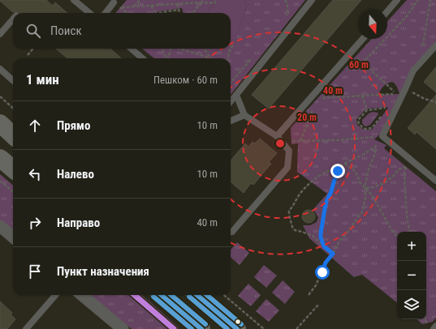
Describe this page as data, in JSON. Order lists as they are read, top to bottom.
{
  "north": "bottom",
  "page": {
    "search": "Поиск",
    "heading": ["1 мин", "Пешком · 60 m"],
    "list": [
      ["Прямо", "10 m"],
      ["Налево", "10 m"],
      ["Направо", "40 m"],
      "Пункт назначения"
    ],
    "map_buttons": ["+", "−"]
  },
  "rings": ["60 m", "40 m", "20 m"]
}
